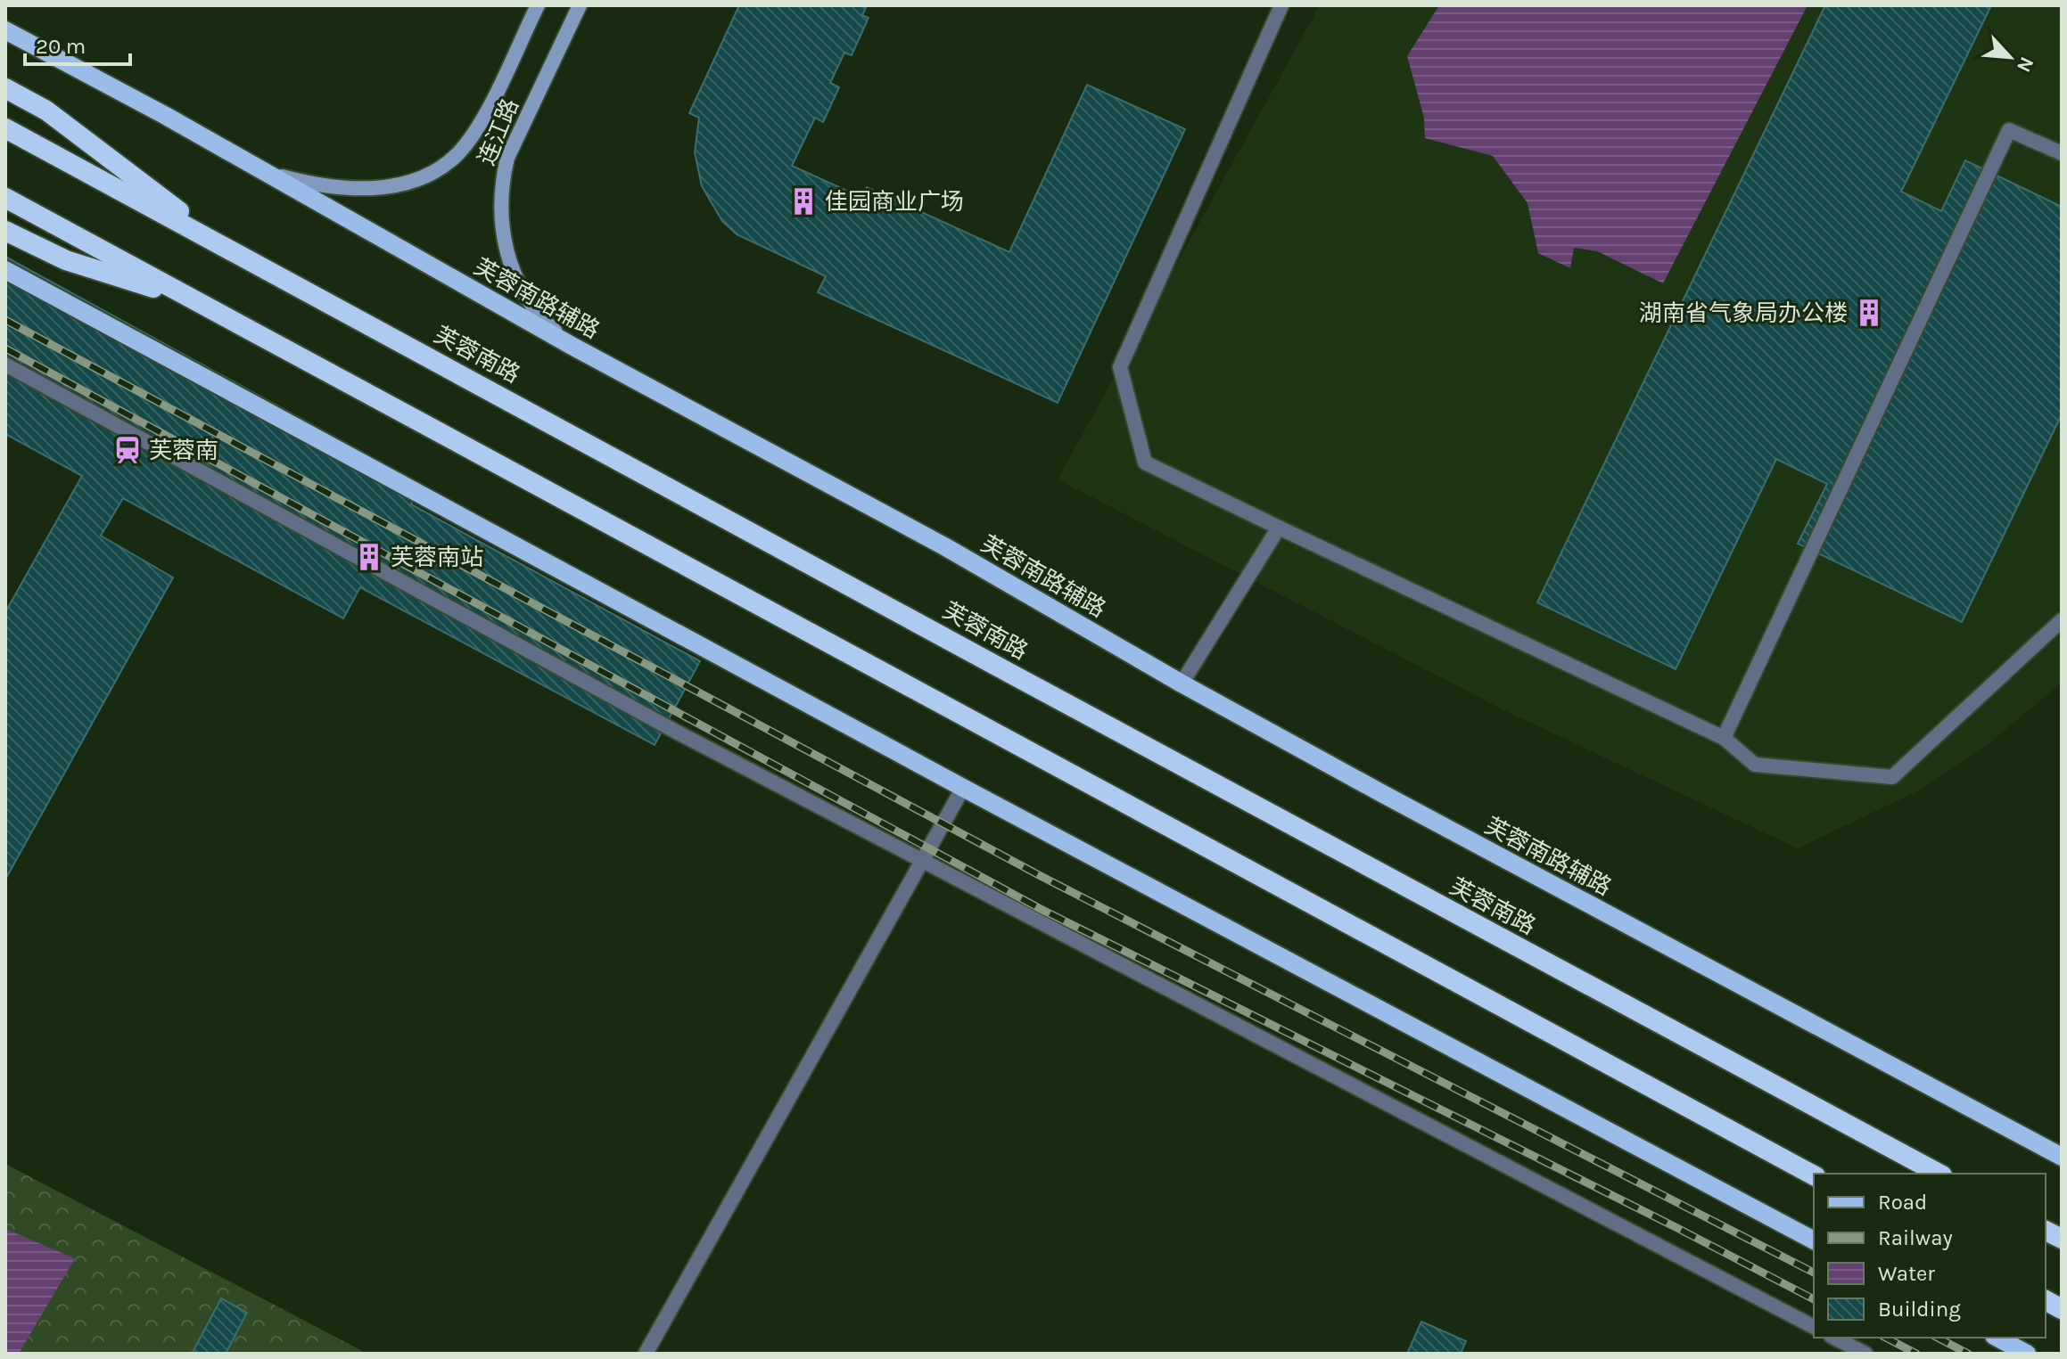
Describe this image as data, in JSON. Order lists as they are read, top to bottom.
{
  "streets": {
    "highway": ["芙蓉南路"],
    "main road": ["连江路", "芙蓉南路辅路"]
  },
  "crossings": [
    ["连江路", "芙蓉南路辅路"]
  ],
  "places": {
    "building": ["佳园商业广场", "湖南省气象局办公楼", "芙蓉南站"],
    "station": ["芙蓉南"]
  },
  "legend": [
    "Road",
    "Railway",
    "Water",
    "Building"
  ],
  "scale_bar": "20 m",
  "north": "bottom right"
}
